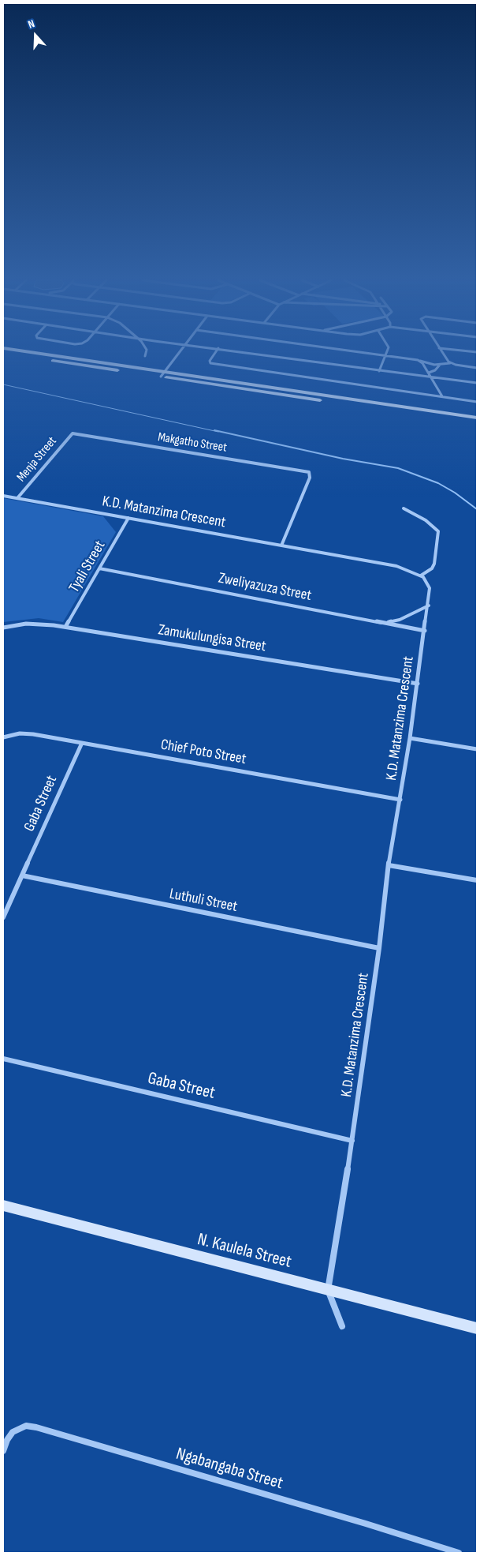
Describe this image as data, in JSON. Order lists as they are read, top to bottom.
{
  "streets": {
    "main road": ["N. Kaulela Street"],
    "street": [
      "Makgatho Street",
      "Menja Street",
      "K.D. Matanzima Crescent",
      "Tyali Street",
      "Zweliyazuza Street",
      "Zamukulungisa Street",
      "Chief Poto Street",
      "Gaba Street",
      "Luthuli Street",
      "Ngabangaba Street"
    ]
  },
  "crossings": [
    ["Makgatho Street", "Menja Street"],
    ["Makgatho Street", "K.D. Matanzima Crescent"],
    ["Menja Street", "K.D. Matanzima Crescent"],
    ["K.D. Matanzima Crescent", "Tyali Street"],
    ["K.D. Matanzima Crescent", "Zweliyazuza Street"],
    ["K.D. Matanzima Crescent", "Zamukulungisa Street"],
    ["K.D. Matanzima Crescent", "Chief Poto Street"],
    ["K.D. Matanzima Crescent", "Gaba Street"],
    ["K.D. Matanzima Crescent", "Luthuli Street"],
    ["K.D. Matanzima Crescent", "N. Kaulela Street"],
    ["Tyali Street", "Zweliyazuza Street"],
    ["Tyali Street", "Zamukulungisa Street"],
    ["Chief Poto Street", "Gaba Street"],
    ["Gaba Street", "Luthuli Street"]
  ],
  "north": "top"
}
